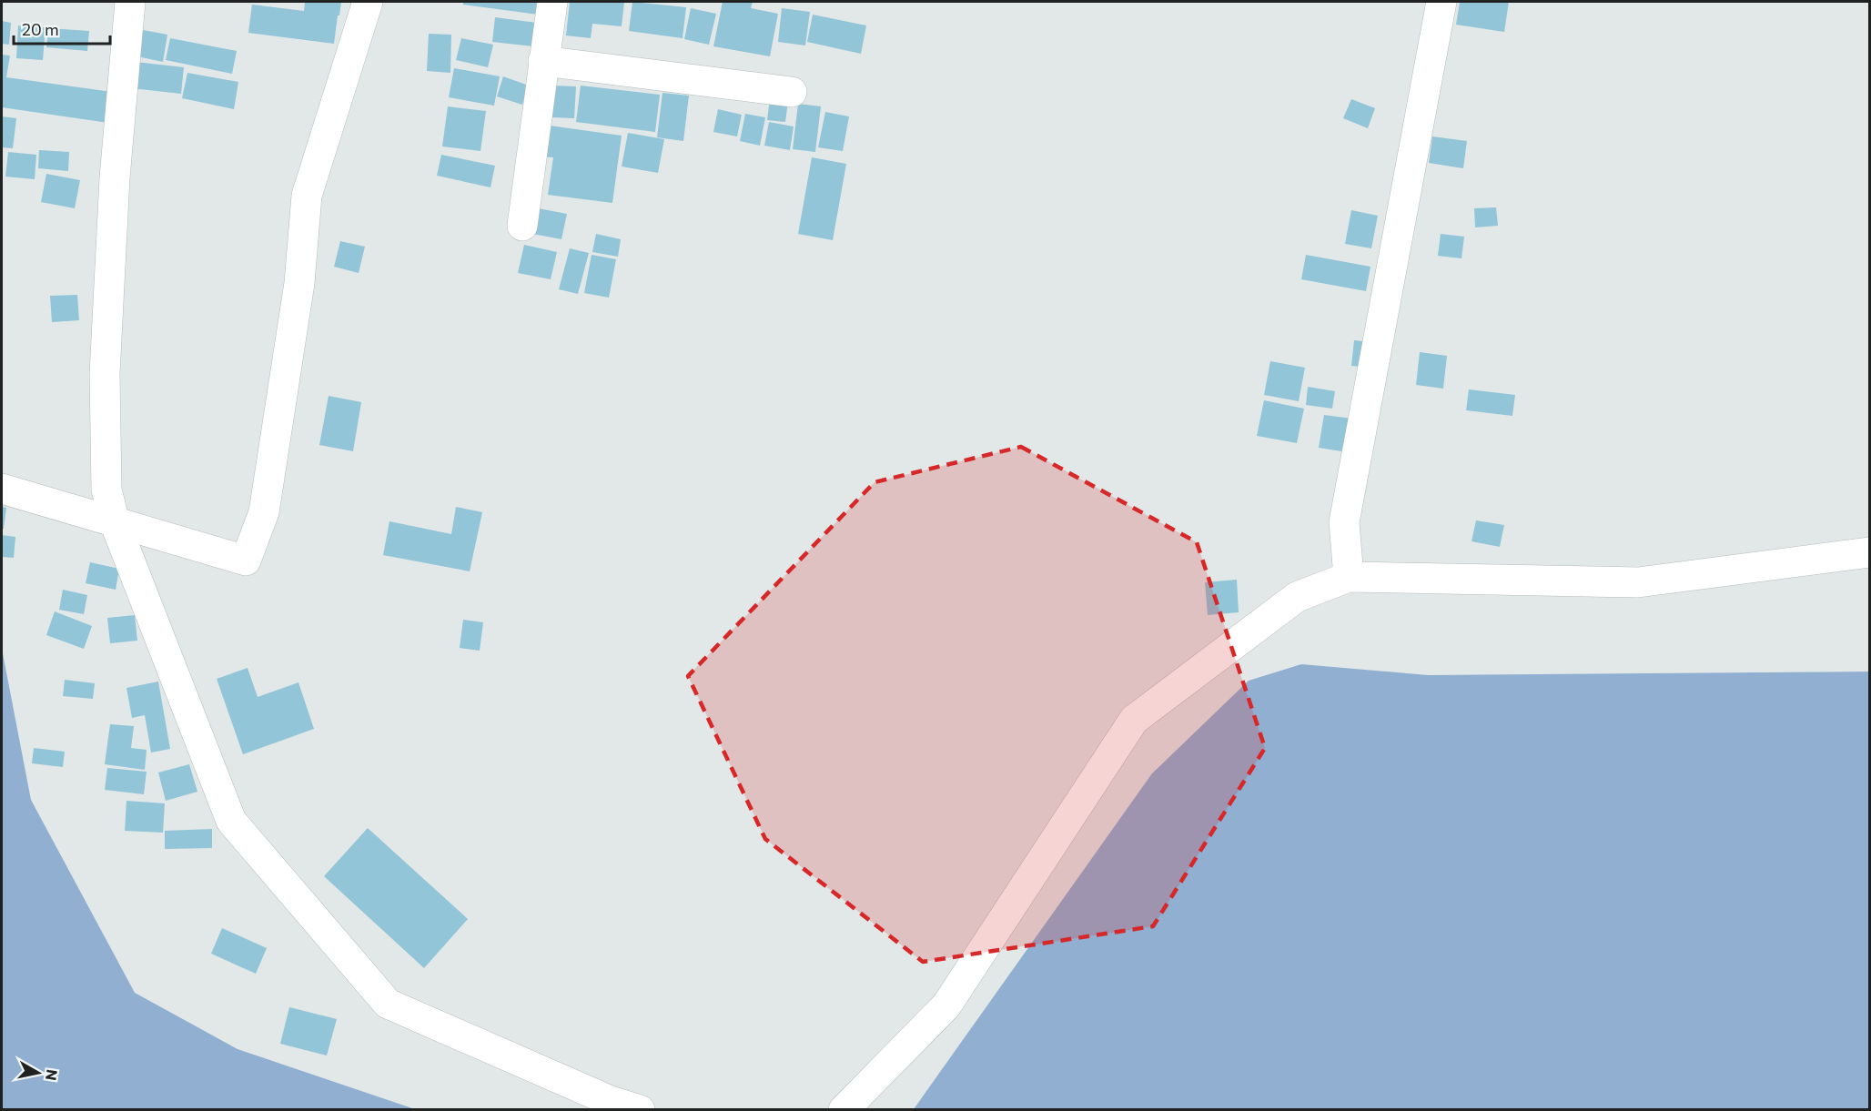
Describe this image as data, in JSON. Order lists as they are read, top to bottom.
{
  "scale_bar": "20 m",
  "north": "right"
}
